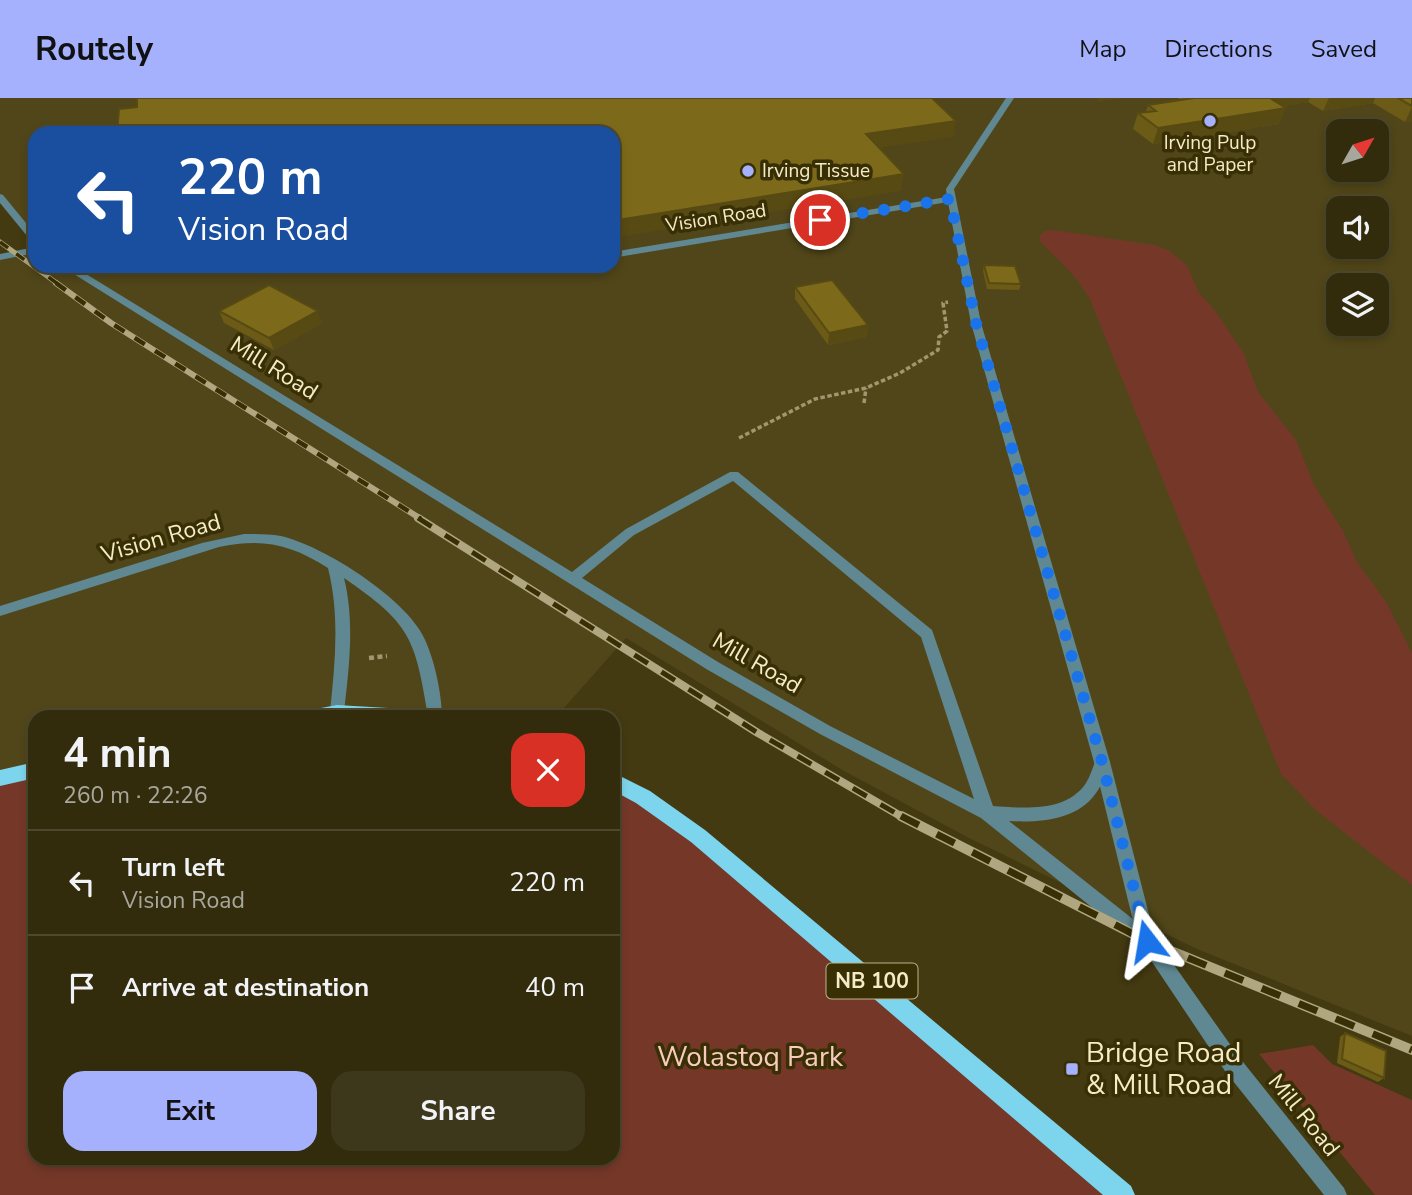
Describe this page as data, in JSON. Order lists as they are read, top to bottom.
{
  "streets": {
    "main road": ["NB 100"],
    "street": ["Vision Road", "Mill Road"]
  },
  "parks": ["Wolastoq Park"],
  "places": {
    "other": ["Irving Pulp and Paper", "Irving Tissue"],
    "transit": ["Bridge Road & Mill Road"]
  },
  "north": "top right",
  "page": {
    "header": "Routely",
    "nav": ["Map", "Directions", "Saved"],
    "turn": ["220 m", "Vision Road"],
    "heading": ["4 min", "260 m · 22:26"],
    "list": [
      {
        "name": "Turn left",
        "note": "Vision Road",
        "value": "220 m"
      },
      {
        "name": "Arrive at destination",
        "value": "40 m"
      }
    ],
    "buttons": ["Exit", "Share"]
  }
}
